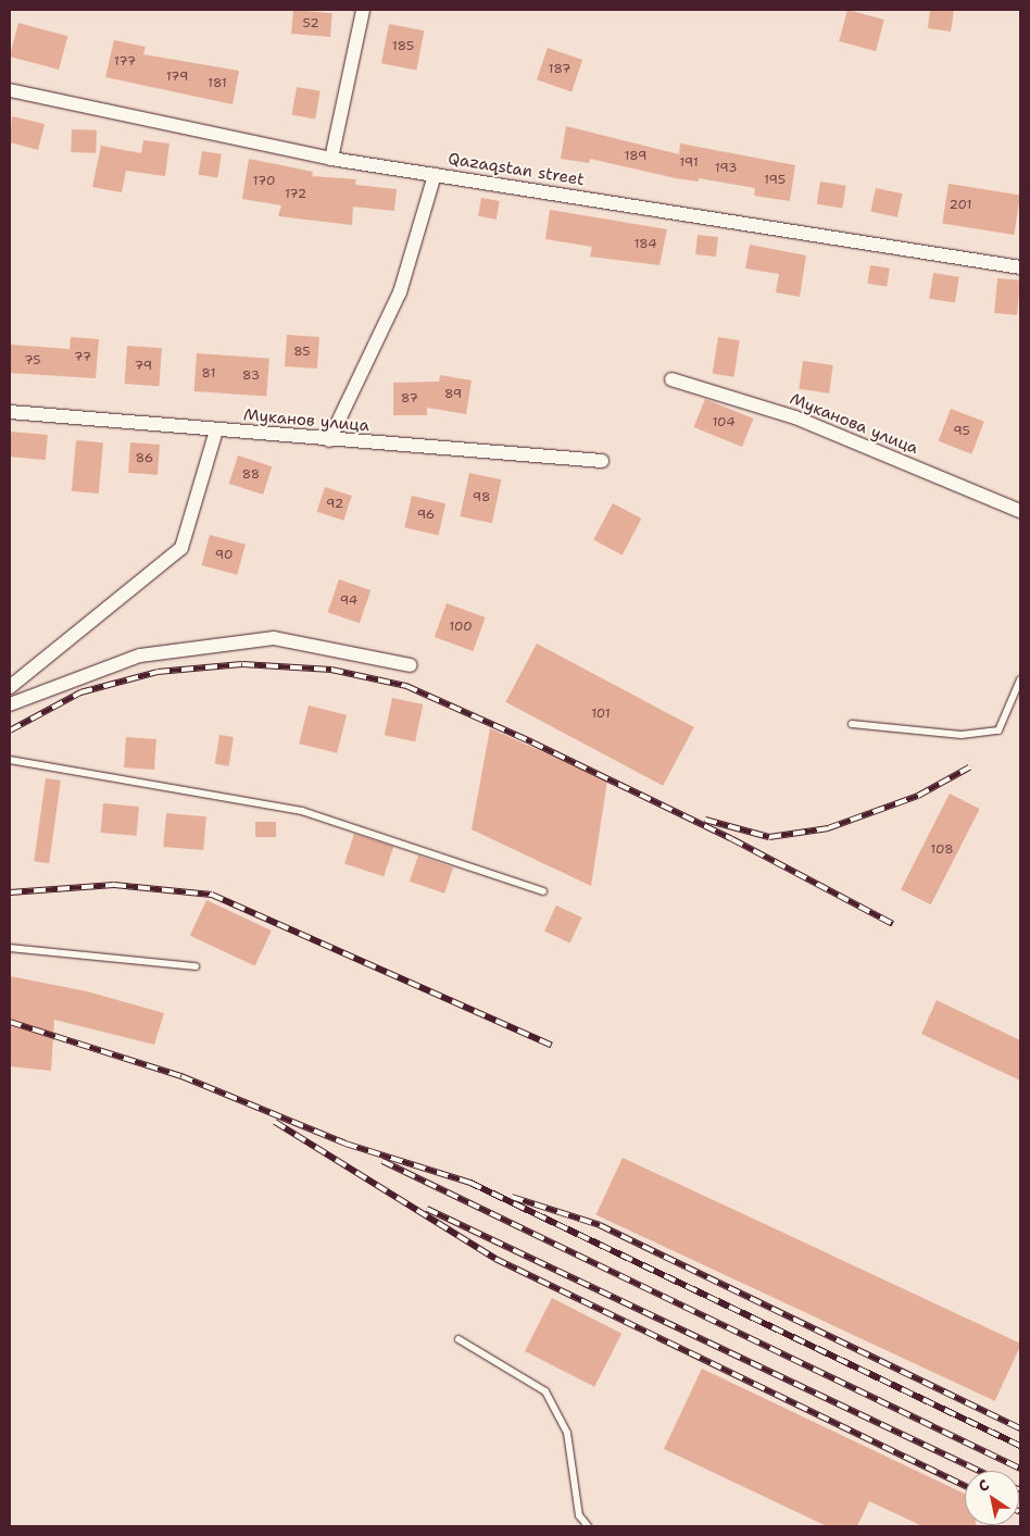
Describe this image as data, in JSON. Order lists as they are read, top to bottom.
{
  "streets": {
    "street": ["Qazaqstan street", "Муканов улица", "Муканова улица"]
  },
  "house_numbers": [
    "52",
    "185",
    "177",
    "187",
    "179",
    "181",
    "189",
    "191",
    "193",
    "195",
    "170",
    "172",
    "201",
    "184",
    "85",
    "77",
    "75",
    "79",
    "81",
    "83",
    "89",
    "87",
    "104",
    "95",
    "86",
    "88",
    "98",
    "92",
    "96",
    "90",
    "94",
    "100",
    "101",
    "108"
  ],
  "north": "top left"
}
